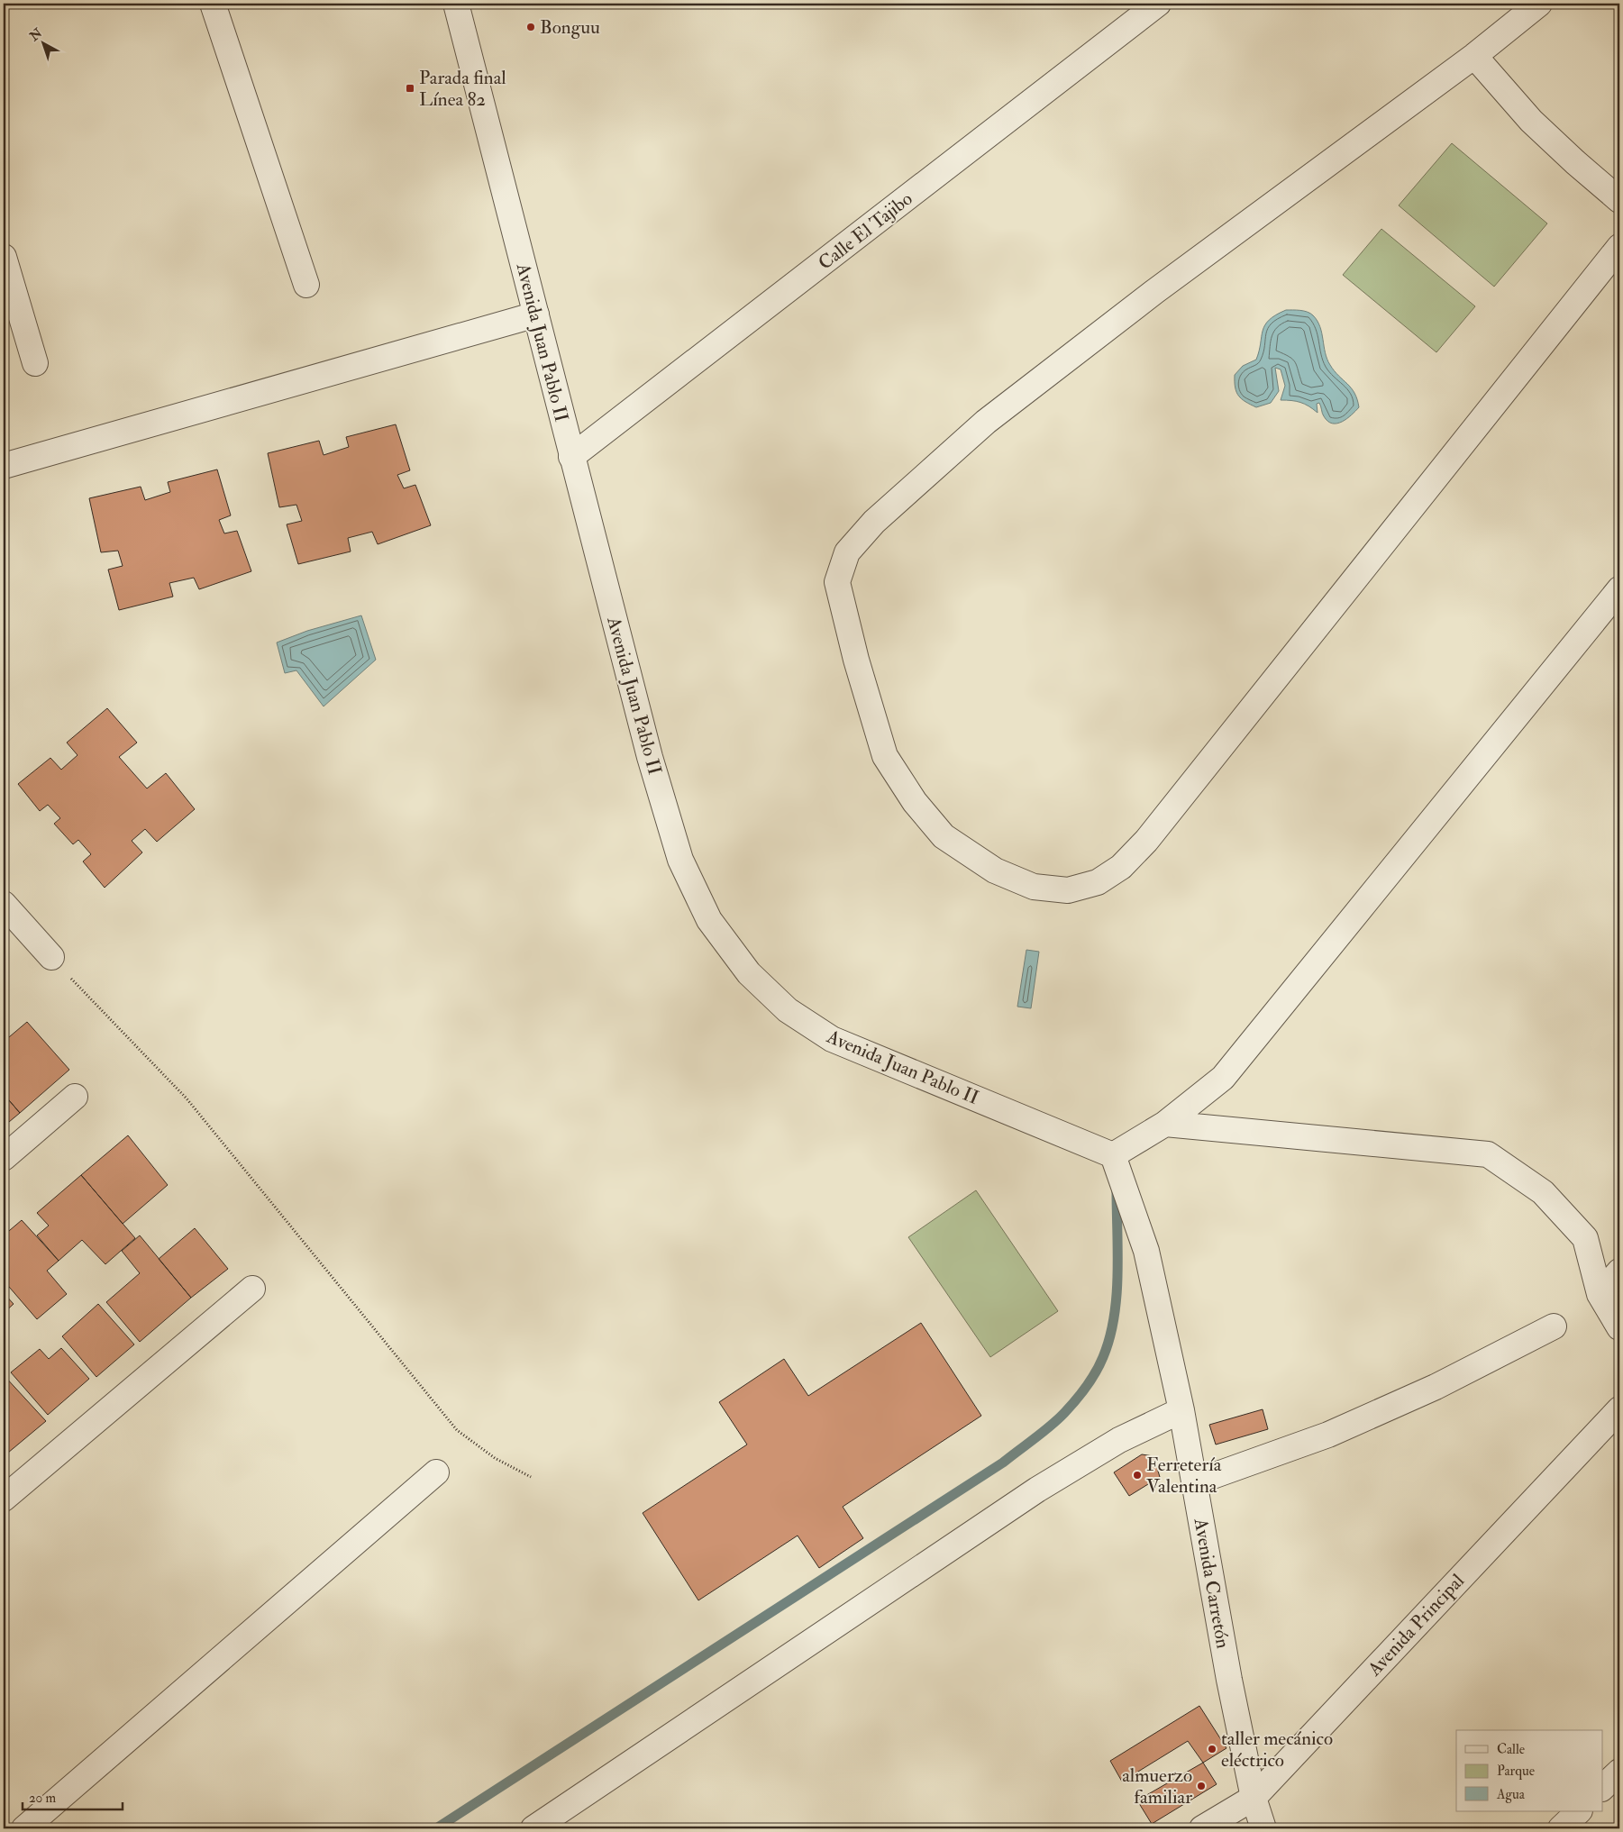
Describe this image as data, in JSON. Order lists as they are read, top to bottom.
{
  "streets": {
    "street": [
      "Calle El Tajibo",
      "Avenida Juan Pablo II",
      "Avenida Carretón",
      "Avenida Principal"
    ]
  },
  "crossings": [
    ["Calle El Tajibo", "Avenida Juan Pablo II"],
    ["Avenida Juan Pablo II", "Avenida Carretón"],
    ["Avenida Carretón", "Avenida Principal"]
  ],
  "places": {
    "other": [
      "Bonguu",
      "Ferretería Valentina",
      "taller mecánico eléctrico",
      "almuerzo familiar"
    ],
    "transit": ["Parada final Línea 82"]
  },
  "legend": ["Calle", "Parque", "Agua"],
  "scale_bar": "20 m",
  "north": "top left"
}
